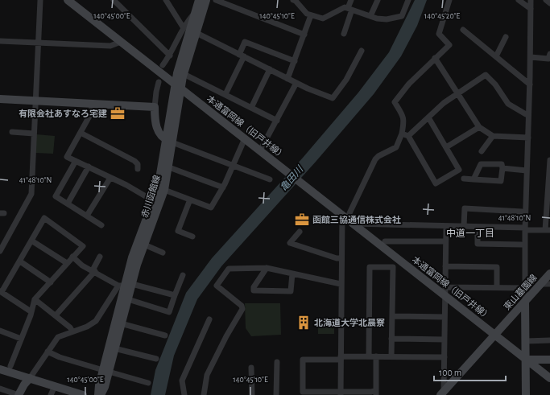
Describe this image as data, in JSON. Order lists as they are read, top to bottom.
{
  "streets": {
    "street": ["本通富岡線（旧戸井線）", "赤川函館線", "東山墓園線"]
  },
  "crossings": [
    ["本通富岡線（旧戸井線）", "赤川函館線"],
    ["本通富岡線（旧戸井線）", "東山墓園線"]
  ],
  "districts": ["中道一丁目"],
  "water": ["亀田川"],
  "places": {
    "office": ["有限会社あすなろ宅建", "函館三協通信株式会社"],
    "building": ["北海道大学北晨寮"]
  },
  "scale_bar": "100 m",
  "coordinates": [
    "140°45'00\"E",
    "140°45'10\"E",
    "140°45'20\"E",
    "41°48'10\"N"
  ]
}
